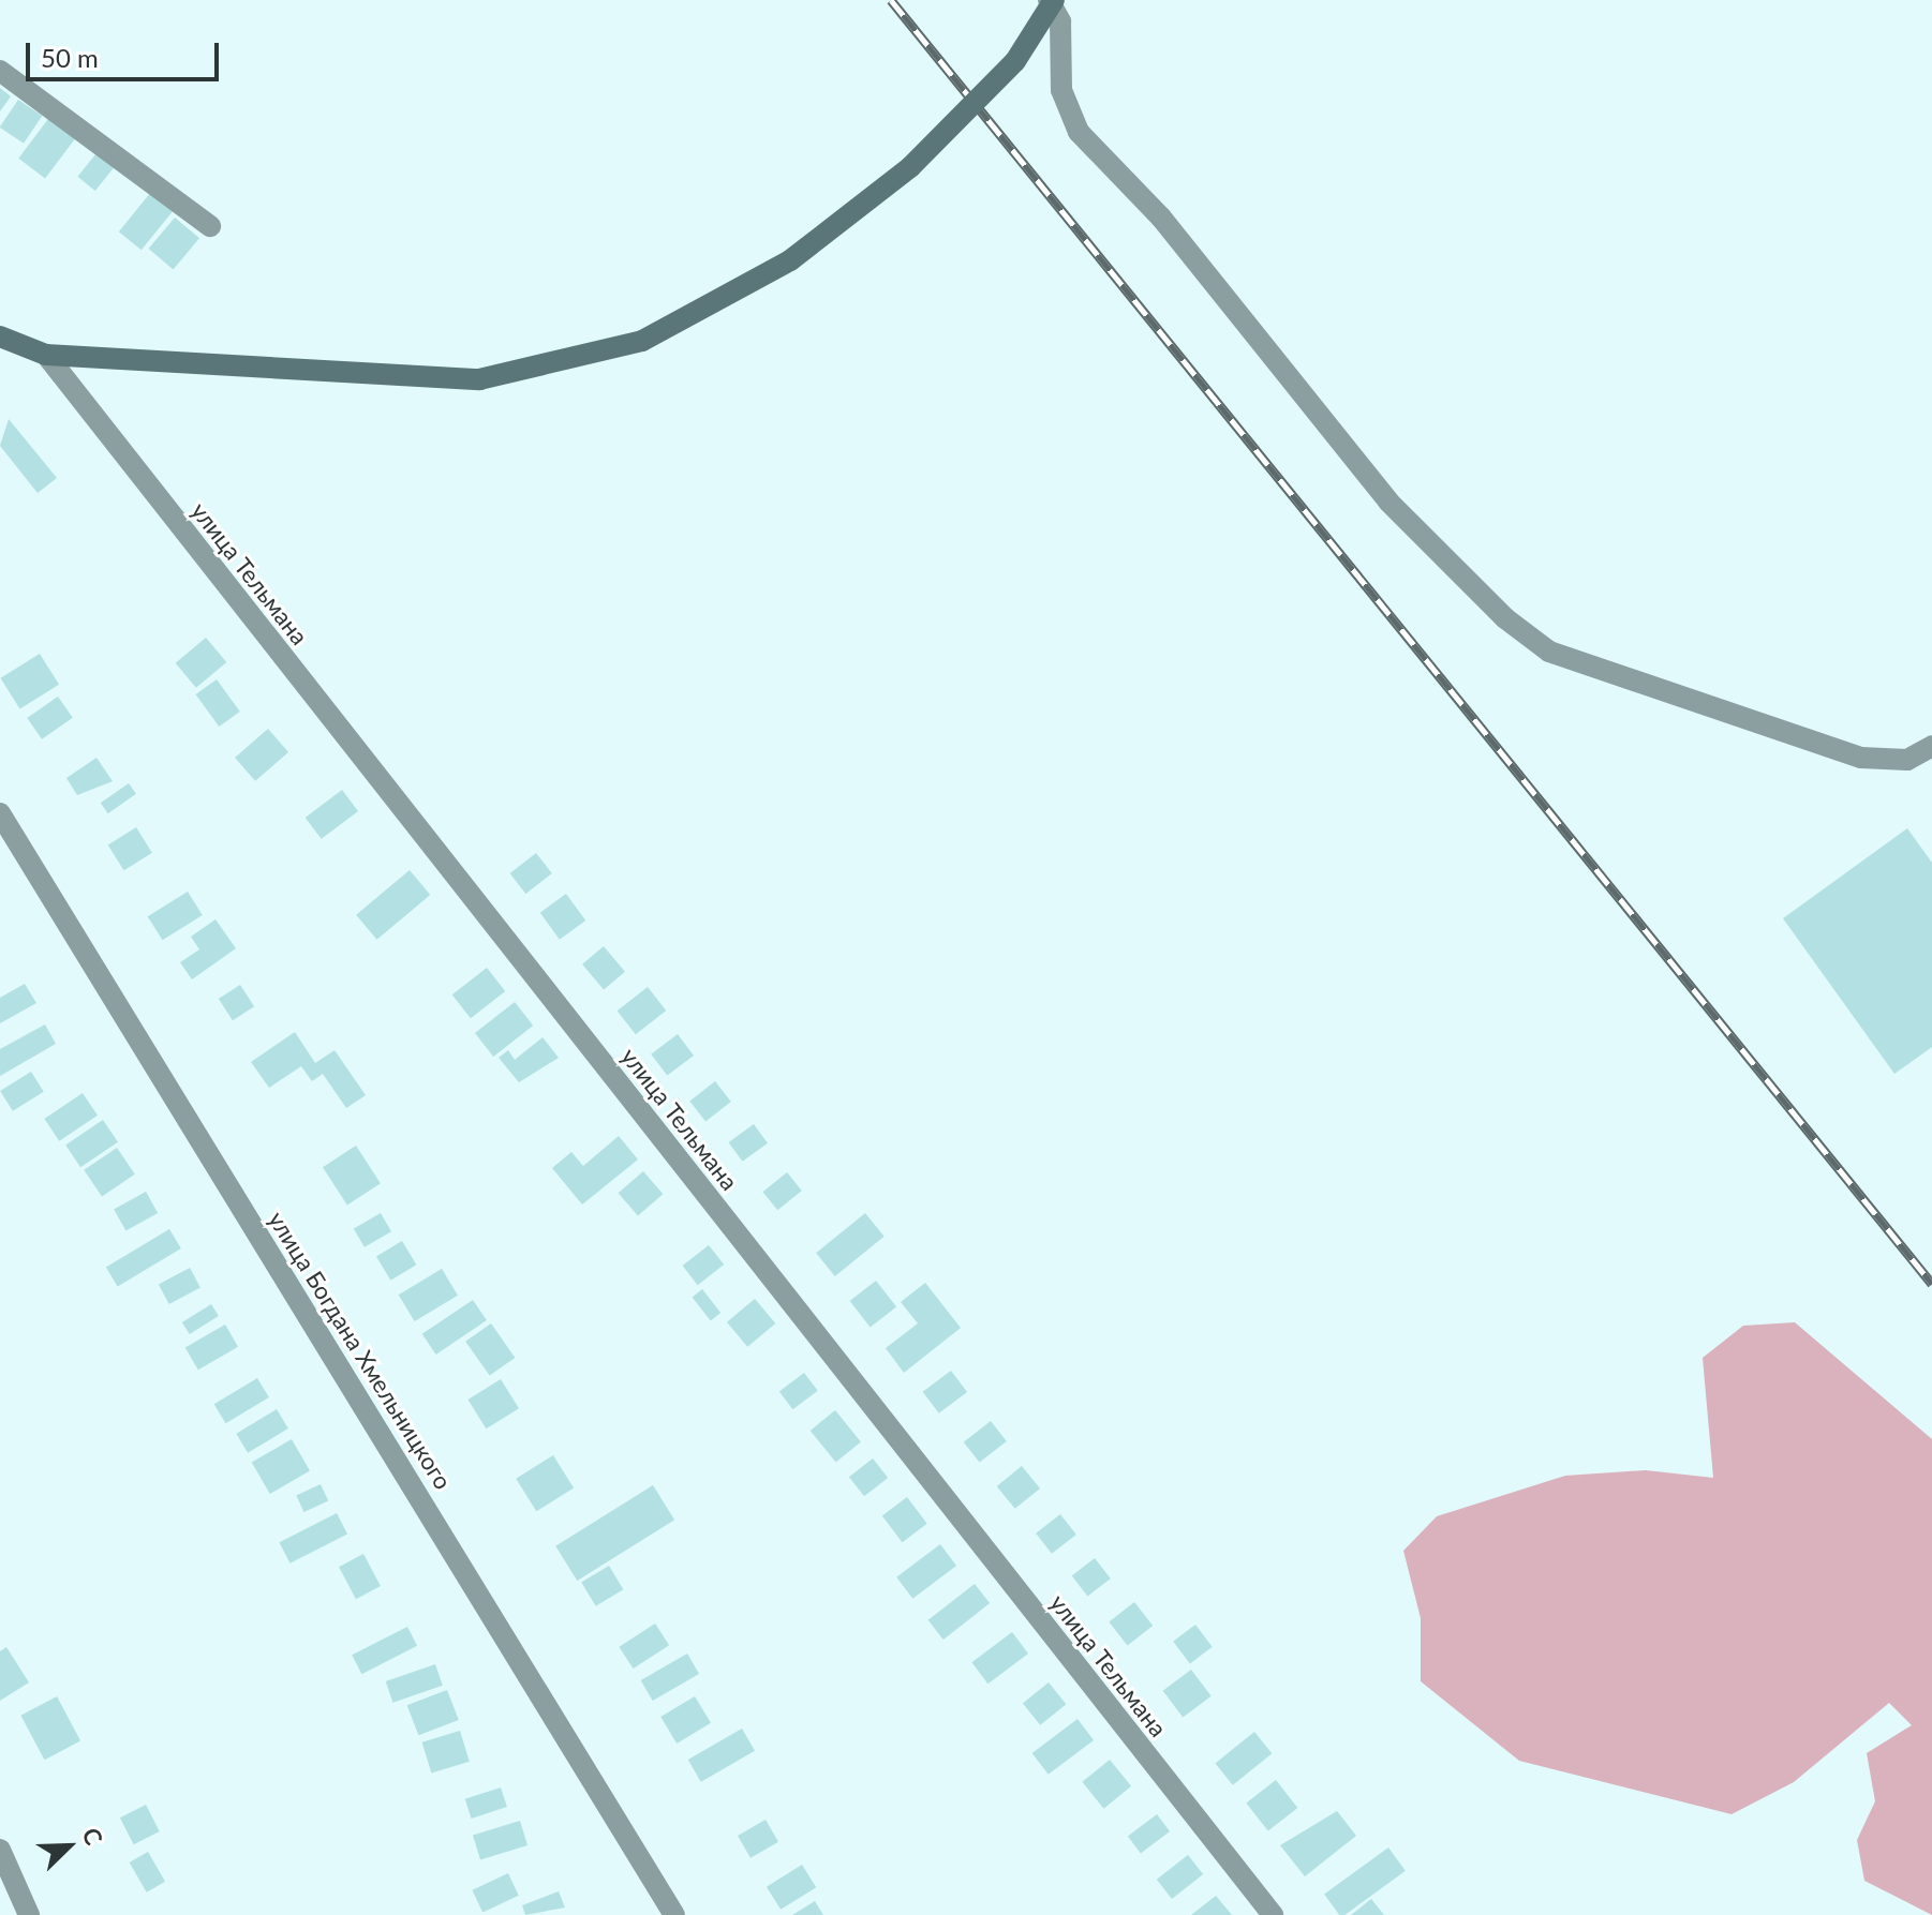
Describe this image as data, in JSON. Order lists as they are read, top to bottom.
{
  "streets": {
    "street": ["улица Тельмана", "улица Богдана Хмельницкого"]
  },
  "scale_bar": "50 m",
  "north": "top right"
}
